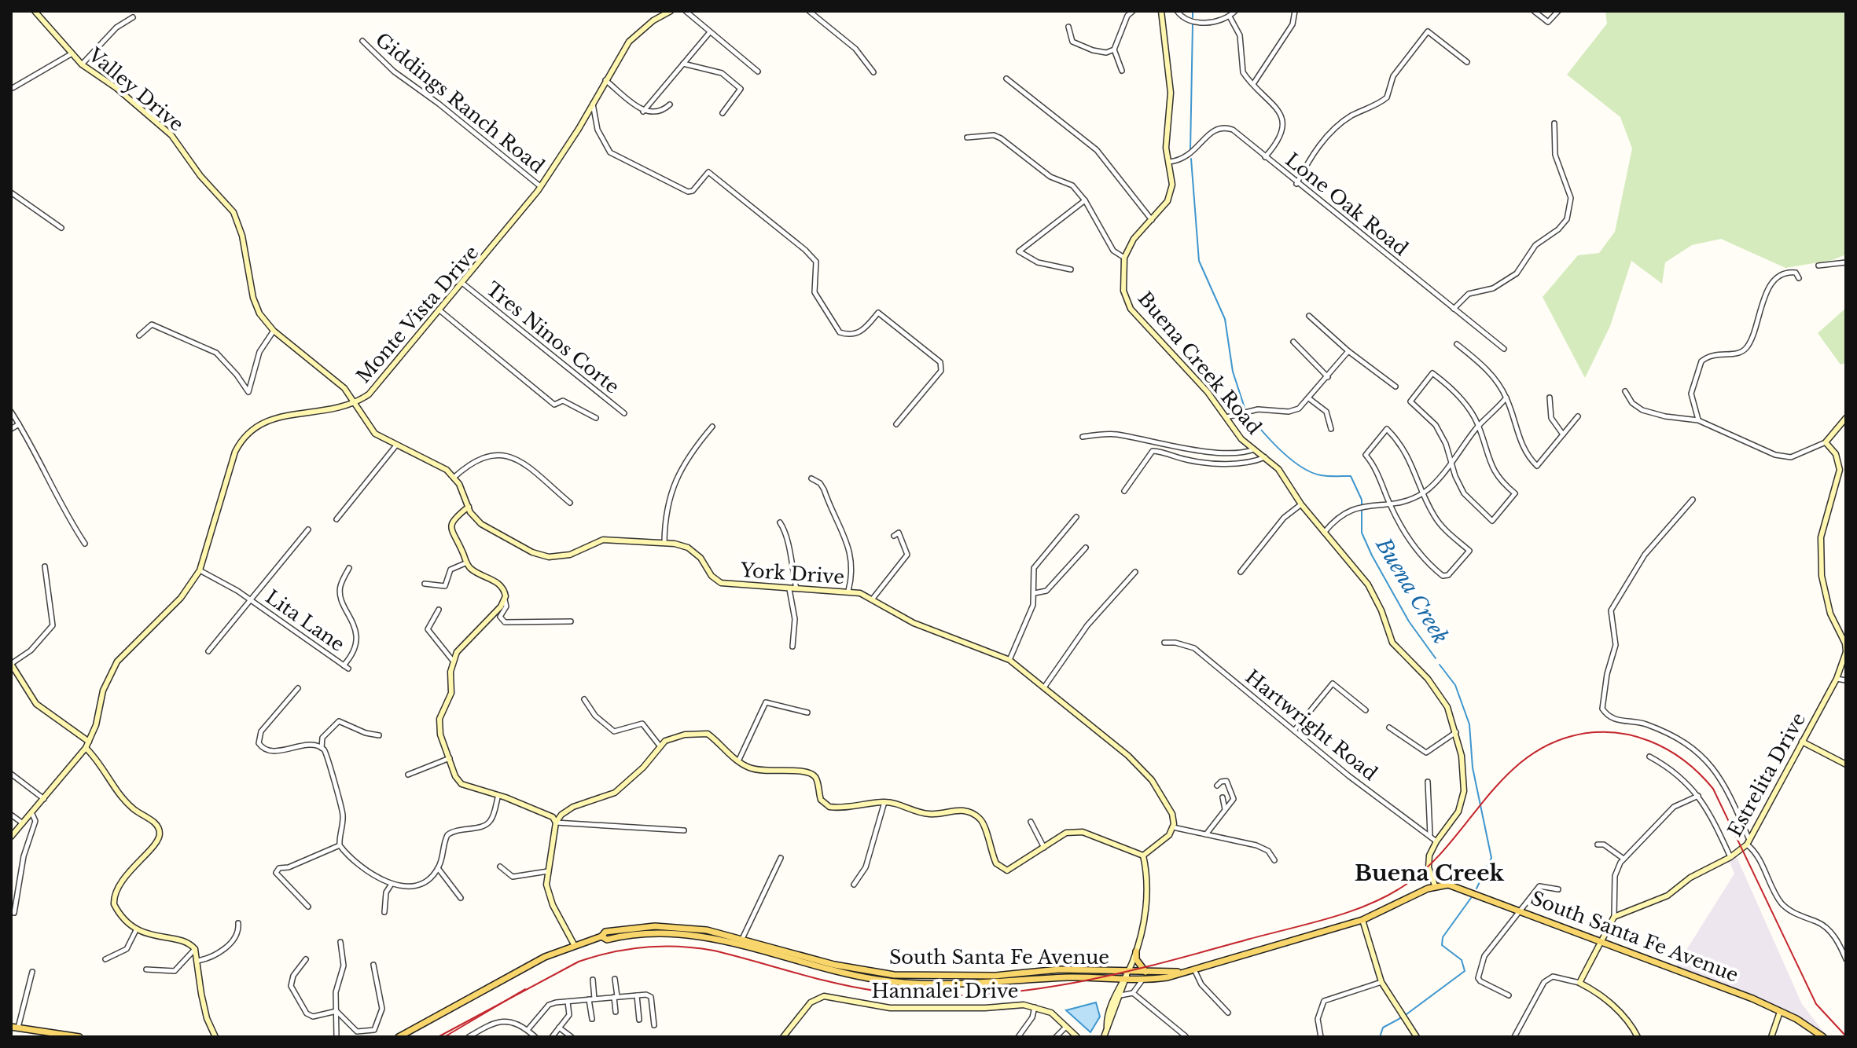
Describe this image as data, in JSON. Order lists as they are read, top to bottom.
{
  "streets": {
    "main road": ["South Santa Fe Avenue"],
    "street": [
      "Valley Drive",
      "Giddings Ranch Road",
      "Lone Oak Road",
      "Monte Vista Drive",
      "Tres Ninos Corte",
      "Buena Creek Road",
      "York Drive",
      "Lita Lane",
      "Hartwright Road",
      "Estrelita Drive",
      "Hannalei Drive"
    ]
  },
  "crossings": [
    ["Valley Drive", "Monte Vista Drive"],
    ["Valley Drive", "York Drive"],
    ["Giddings Ranch Road", "Monte Vista Drive"],
    ["Monte Vista Drive", "Tres Ninos Corte"],
    ["Monte Vista Drive", "York Drive"],
    ["Monte Vista Drive", "Lita Lane"],
    ["Buena Creek Road", "Hartwright Road"],
    ["Buena Creek Road", "South Santa Fe Avenue"]
  ],
  "districts": ["Buena Creek"],
  "water": ["Buena Creek"]
}
